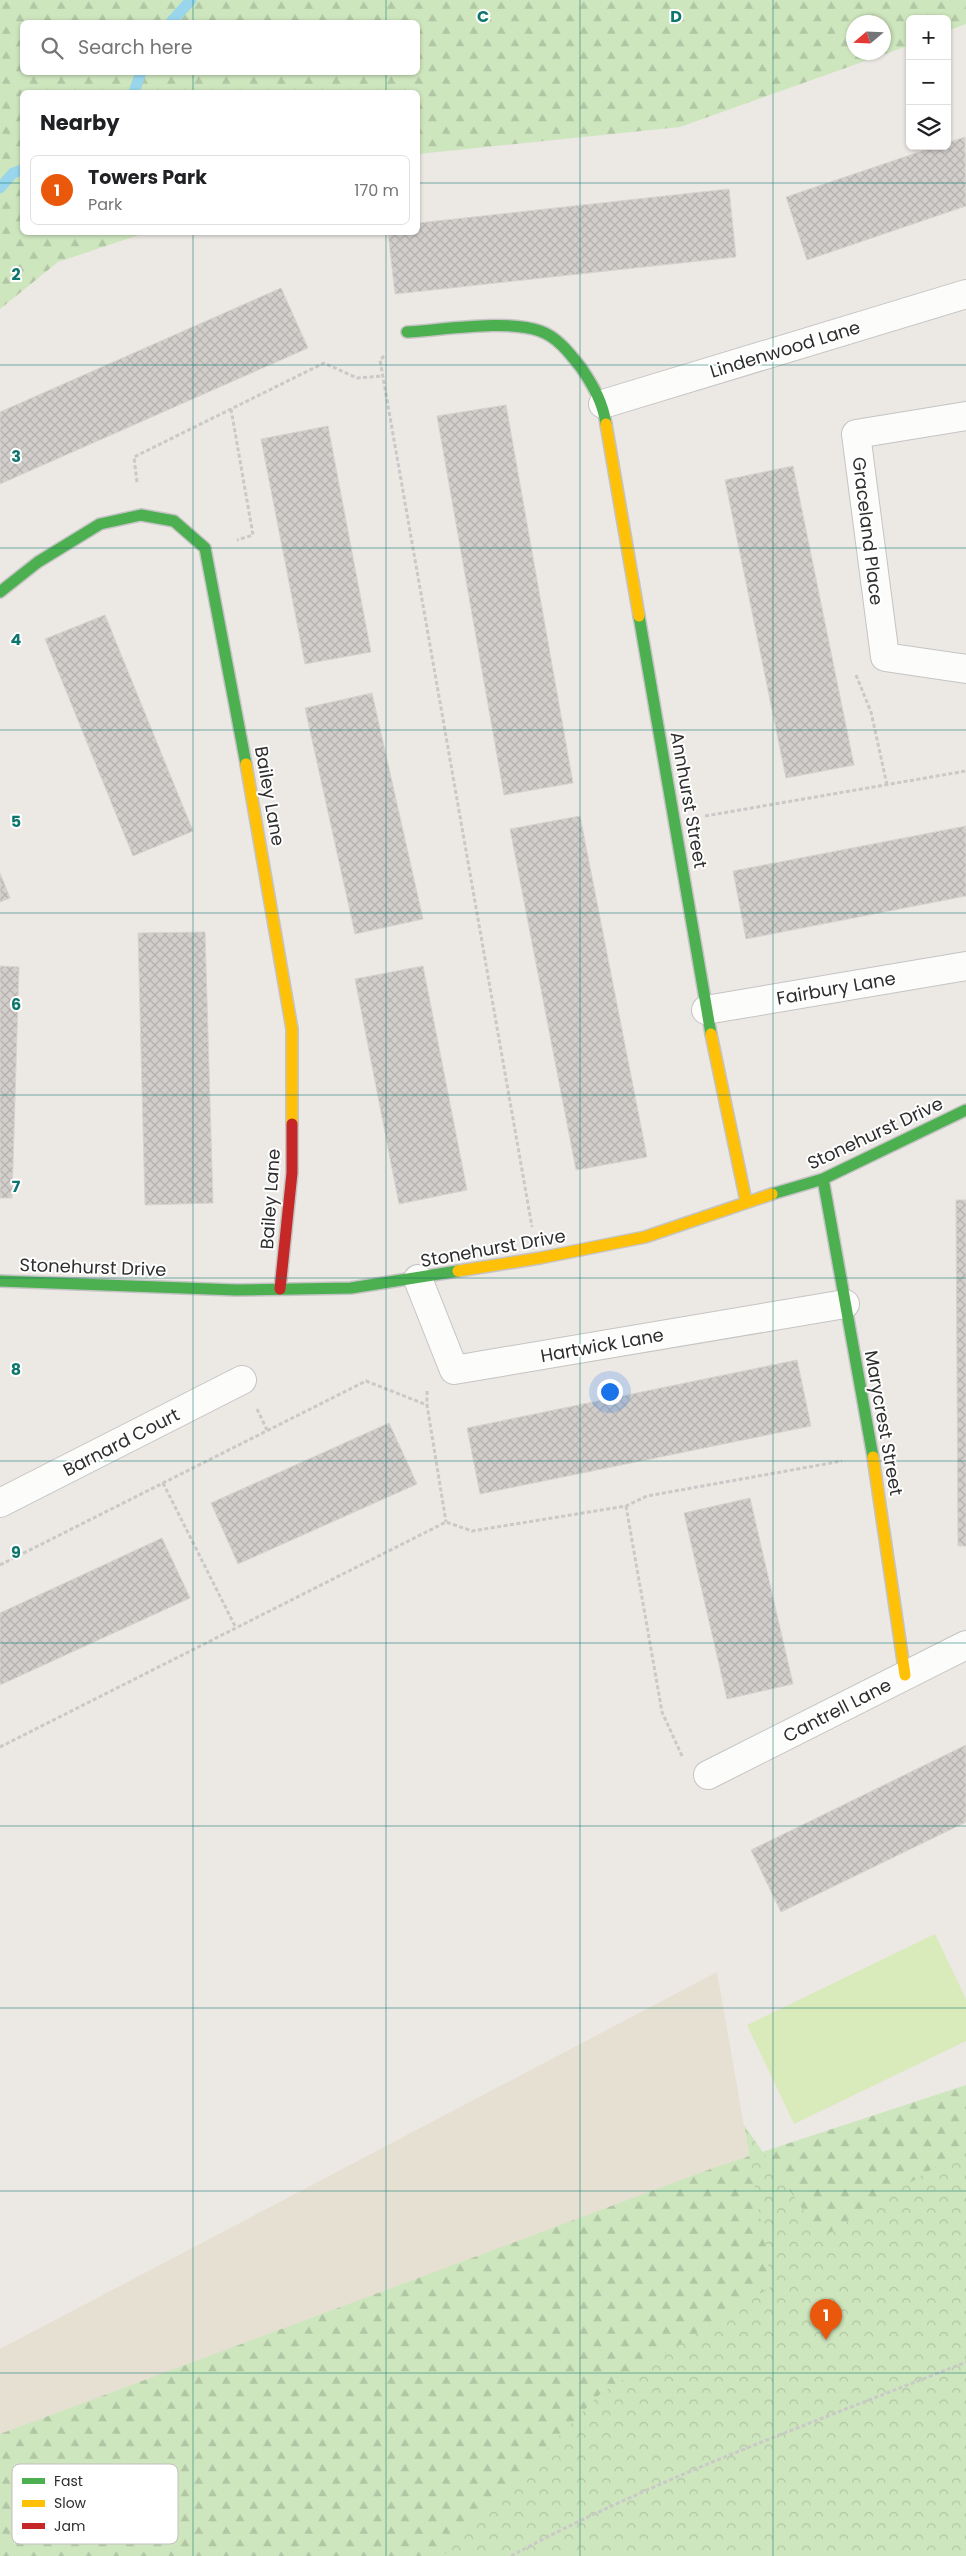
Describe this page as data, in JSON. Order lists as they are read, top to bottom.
{
  "streets": {
    "street": [
      "Lindenwood Lane",
      "Graceland Place",
      "Bailey Lane",
      "Annhurst Street",
      "Fairbury Lane",
      "Stonehurst Drive",
      "Hartwick Lane",
      "Marycrest Street",
      "Barnard Court",
      "Cantrell Lane"
    ]
  },
  "crossings": [
    ["Lindenwood Lane", "Annhurst Street"],
    ["Bailey Lane", "Stonehurst Drive"],
    ["Annhurst Street", "Fairbury Lane"],
    ["Annhurst Street", "Stonehurst Drive"],
    ["Stonehurst Drive", "Hartwick Lane"],
    ["Stonehurst Drive", "Marycrest Street"],
    ["Hartwick Lane", "Marycrest Street"],
    ["Marycrest Street", "Cantrell Lane"]
  ],
  "legend": ["Fast", "Slow", "Jam"],
  "north": "left",
  "page": {
    "map_buttons": ["+", "−"],
    "search": "Search here",
    "heading": "Nearby",
    "list": [
      {
        "mark": "1",
        "name": "Towers Park",
        "note": "Park",
        "value": "170 m"
      }
    ],
    "pins": "1"
  },
  "grid": {
    "columns": ["C", "D"],
    "rows": [
      "2",
      "3",
      "4",
      "5",
      "6",
      "7",
      "8",
      "9"
    ]
  }
}
